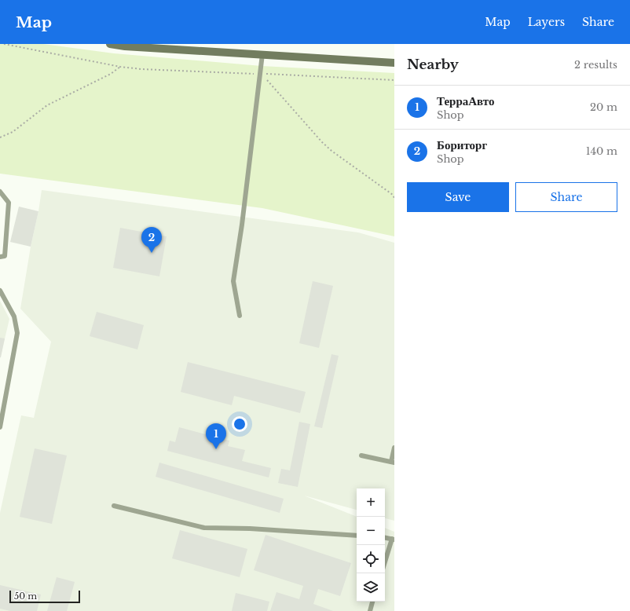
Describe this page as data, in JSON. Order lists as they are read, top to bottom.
{
  "scale_bar": "50 m",
  "page": {
    "header": "Map",
    "nav": ["Map", "Layers", "Share"],
    "heading": ["Nearby", "2 results"],
    "list": [
      {
        "mark": "1",
        "name": "ТерраАвто",
        "note": "Shop",
        "value": "20 m"
      },
      {
        "mark": "2",
        "name": "Бориторг",
        "note": "Shop",
        "value": "140 m"
      }
    ],
    "buttons": ["Save", "Share"],
    "pins": ["2", "1"],
    "map_buttons": ["+", "−"],
    "scale": "50 m"
  }
}
